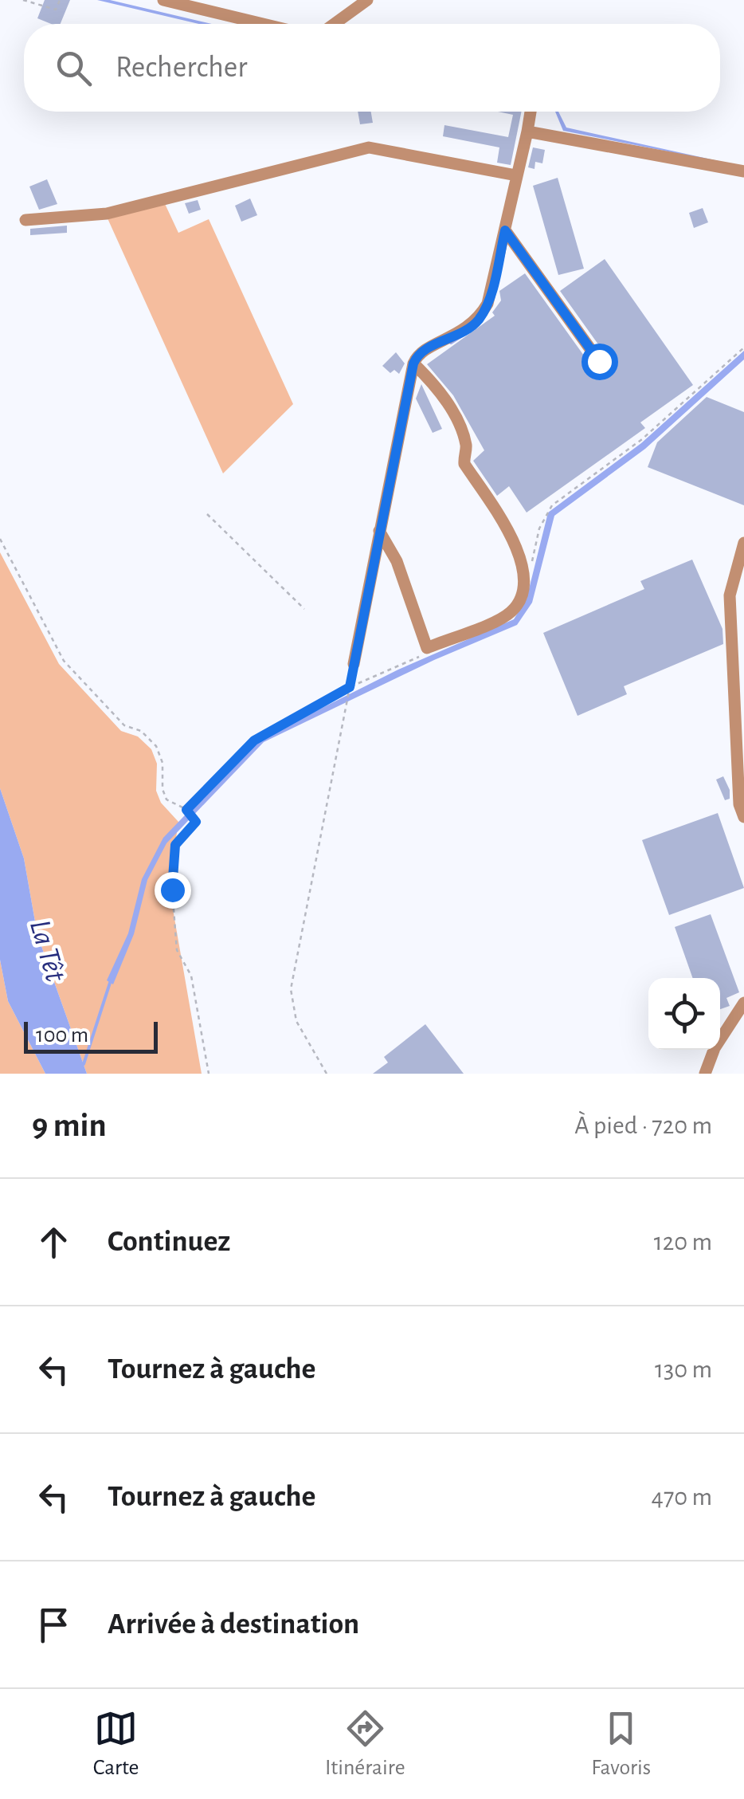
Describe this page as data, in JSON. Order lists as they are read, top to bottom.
{
  "water": ["La Têt"],
  "scale_bar": "100 m",
  "page": {
    "search": "Rechercher",
    "scale": "100 m",
    "heading": ["9 min", "À pied · 720 m"],
    "list": [
      ["Continuez", "120 m"],
      ["Tournez à gauche", "130 m"],
      ["Tournez à gauche", "470 m"],
      "Arrivée à destination"
    ],
    "nav": ["Carte", "Itinéraire", "Favoris"]
  }
}
